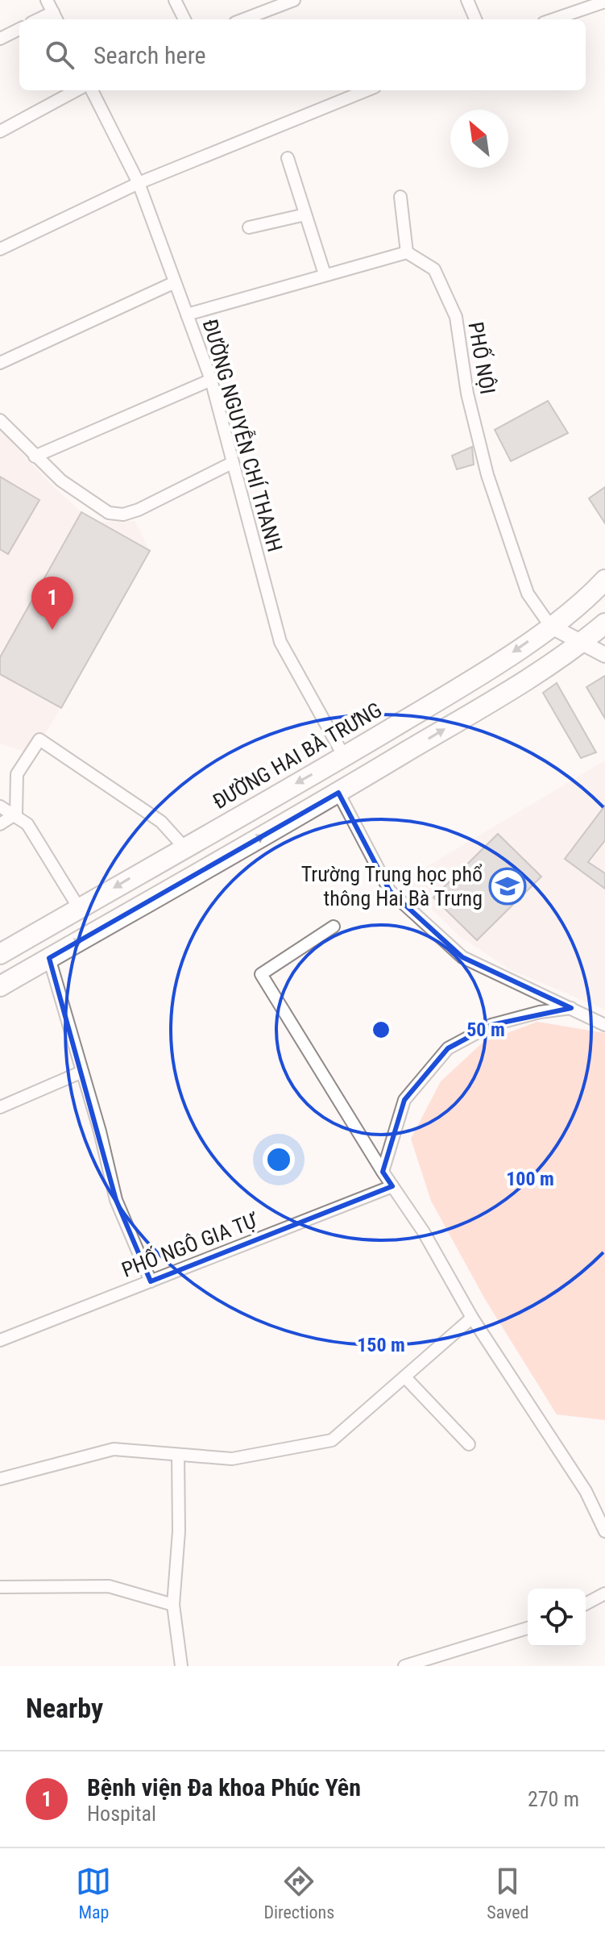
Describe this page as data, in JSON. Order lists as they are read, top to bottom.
{
  "streets": {
    "highway": ["ĐƯỜNG HAI BÀ TRƯNG"],
    "street": ["PHỐ NỘI", "ĐƯỜNG NGUYỄN CHÍ THANH", "PHỐ NGÔ GIA TỰ"]
  },
  "crossings": [
    ["PHỐ NỘI", "ĐƯỜNG HAI BÀ TRƯNG"],
    ["ĐƯỜNG NGUYỄN CHÍ THANH", "ĐƯỜNG HAI BÀ TRƯNG"]
  ],
  "places": {
    "school or university": ["Trường Trung học phổ thông Hai Bà Trưng"]
  },
  "north": "top left",
  "page": {
    "search": "Search here",
    "pins": "1",
    "heading": "Nearby",
    "list": [
      {
        "mark": "1",
        "name": "Bệnh viện Đa khoa Phúc Yên",
        "note": "Hospital",
        "value": "270 m"
      }
    ],
    "nav": ["Map", "Directions", "Saved"]
  },
  "rings": ["50 m", "100 m", "150 m"]
}
